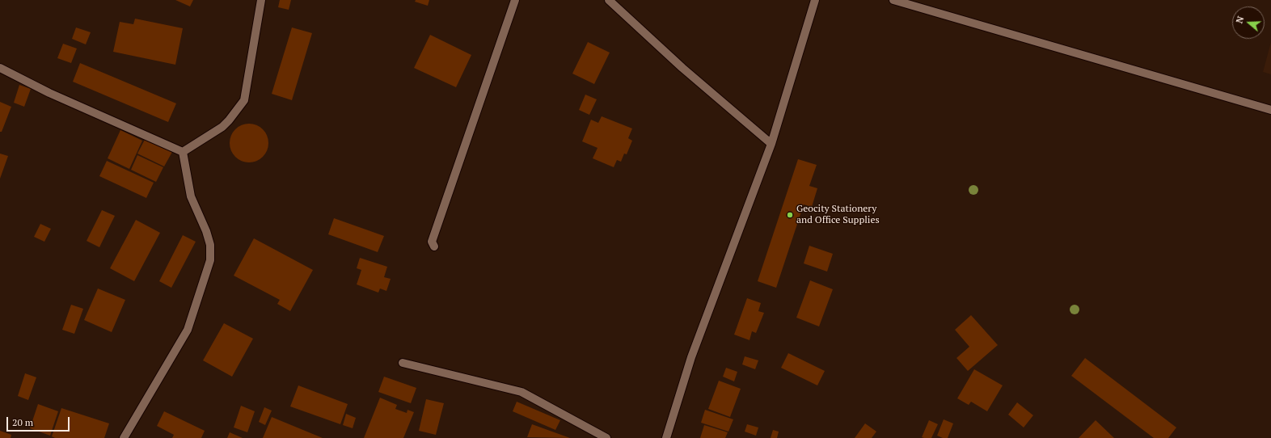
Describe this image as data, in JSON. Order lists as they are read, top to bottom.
{
  "places": ["Geocity Stationery and Office Supplies"],
  "scale_bar": "20 m",
  "north": "left"
}
